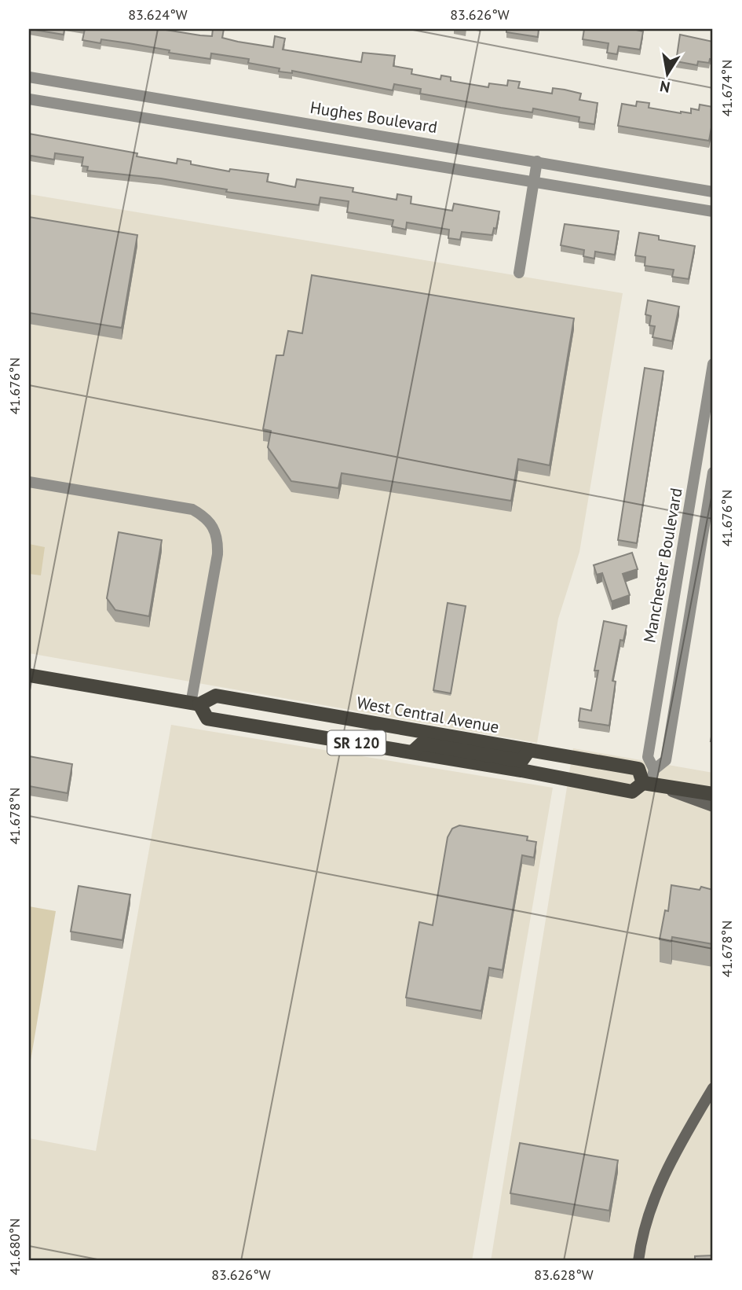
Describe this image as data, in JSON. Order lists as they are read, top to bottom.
{
  "streets": {
    "main road": ["West Central Avenue", "SR 120"],
    "street": ["Hughes Boulevard", "Manchester Boulevard"]
  },
  "crossings": [
    ["Manchester Boulevard", "West Central Avenue"],
    ["Manchester Boulevard", "SR 120"],
    ["West Central Avenue", "SR 120"]
  ],
  "north": "bottom",
  "coordinates": [
    "83.624°W",
    "83.626°W",
    "41.674°N",
    "41.676°N",
    "41.678°N",
    "41.680°N",
    "83.628°W"
  ]
}
